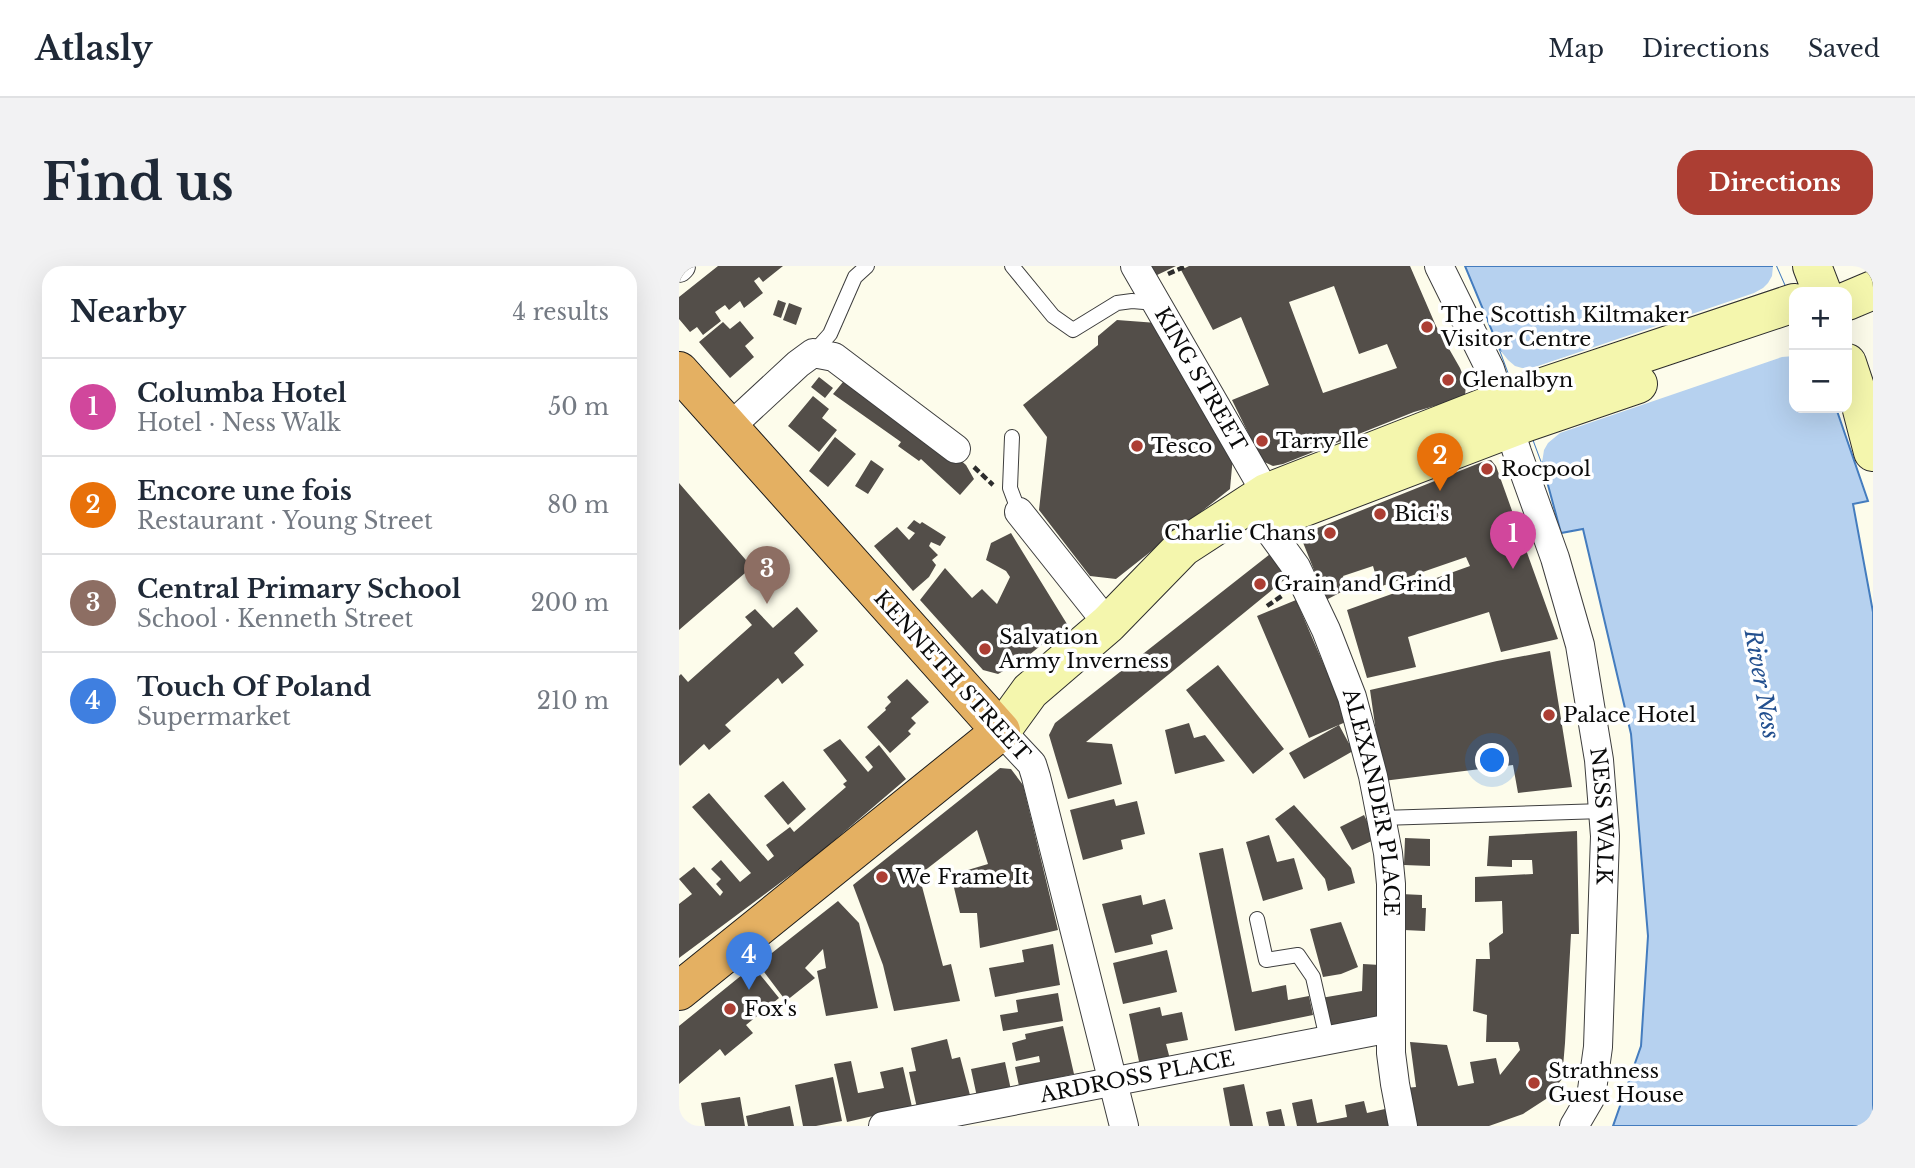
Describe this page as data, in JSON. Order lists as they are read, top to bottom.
{
  "streets": {
    "highway": ["KENNETH STREET"],
    "street": [
      "KING STREET",
      "ALEXANDER PLACE",
      "NESS WALK",
      "ARDROSS PLACE"
    ]
  },
  "crossings": [
    ["KING STREET", "ALEXANDER PLACE"],
    ["KENNETH STREET", "ARDROSS PLACE"],
    ["ALEXANDER PLACE", "ARDROSS PLACE"]
  ],
  "water": ["River Ness"],
  "places": [
    "The Scottish Kiltmaker Visitor Centre",
    "Glenalbyn",
    "Tarry Ile",
    "Tesco",
    "Rocpool",
    "Bici's",
    "Charlie Chans",
    "Grain and Grind",
    "Salvation Army Inverness",
    "Palace Hotel",
    "We Frame It",
    "Fox's",
    "Strathness Guest House"
  ],
  "page": {
    "header": "Atlasly",
    "nav": ["Map", "Directions", "Saved"],
    "buttons": "Directions",
    "title": "Find us",
    "heading": ["Nearby", "4 results"],
    "map_buttons": ["+", "−"],
    "list": [
      {
        "mark": "1",
        "name": "Columba Hotel",
        "note": "Hotel · Ness Walk",
        "value": "50 m"
      },
      {
        "mark": "2",
        "name": "Encore une fois",
        "note": "Restaurant · Young Street",
        "value": "80 m"
      },
      {
        "mark": "3",
        "name": "Central Primary School",
        "note": "School · Kenneth Street",
        "value": "200 m"
      },
      {
        "mark": "4",
        "name": "Touch Of Poland",
        "note": "Supermarket",
        "value": "210 m"
      }
    ],
    "pins": [
      "2",
      "1",
      "3",
      "4"
    ]
  }
}
